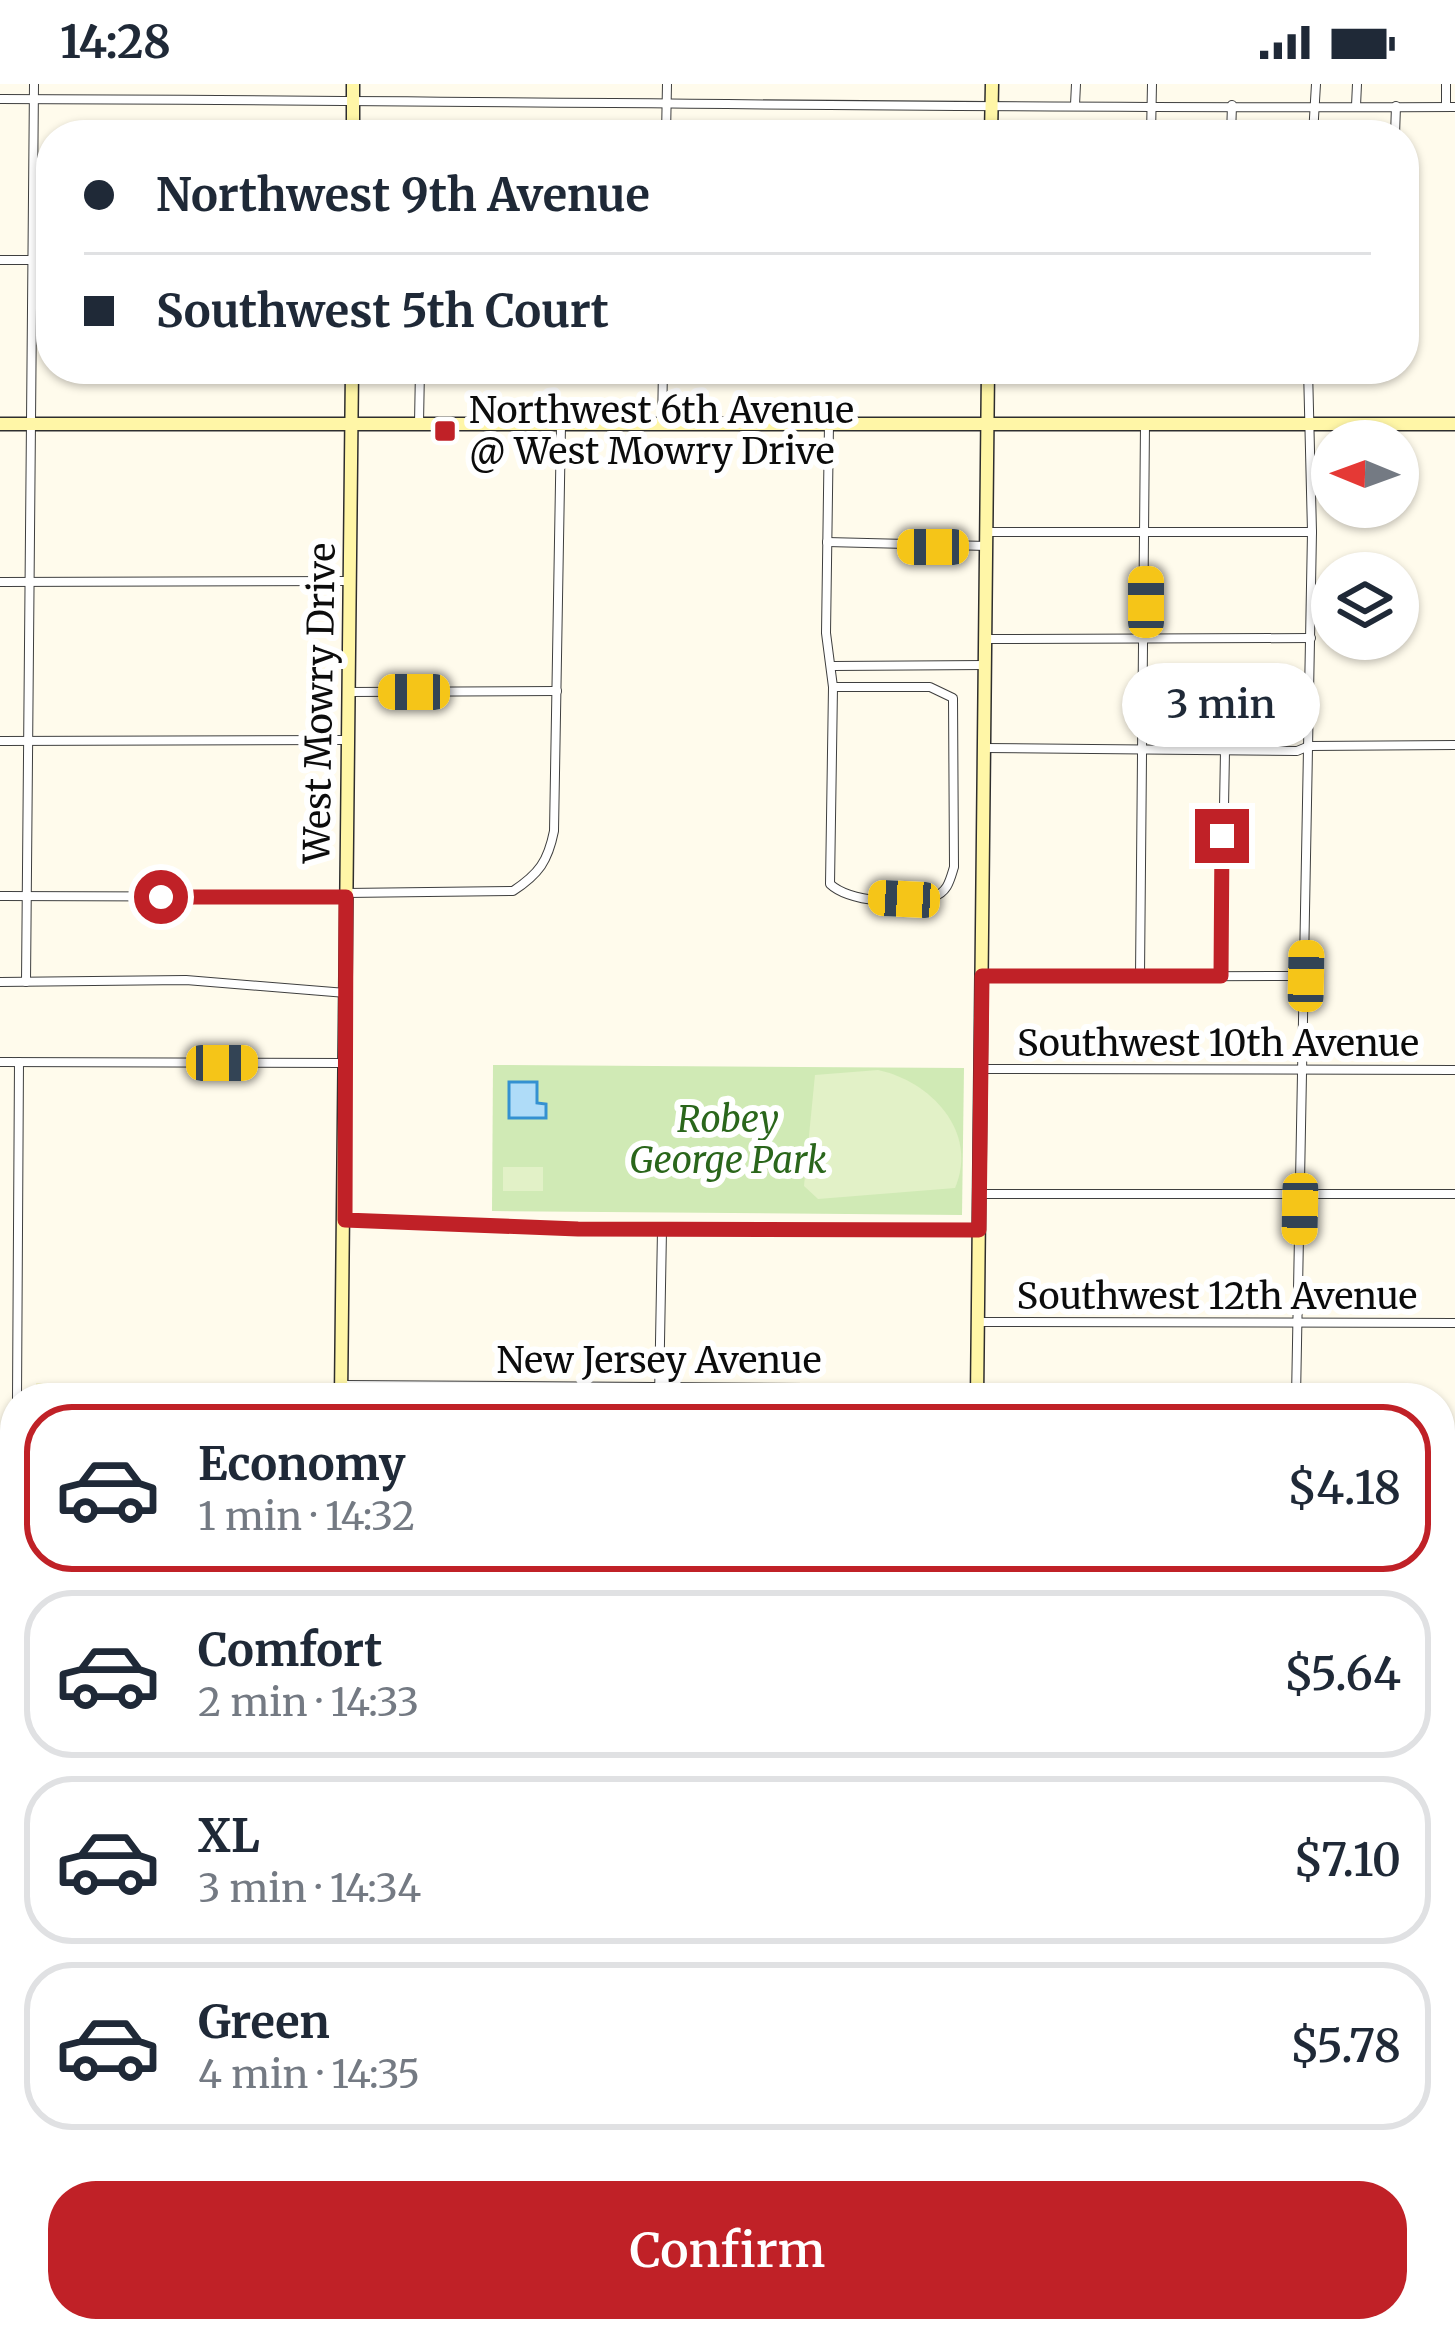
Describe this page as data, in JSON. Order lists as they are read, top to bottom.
{
  "streets": {
    "street": ["West Mowry Drive", "Southwest 10th Avenue", "Southwest 12th Avenue"]
  },
  "parks": ["Robey George Park"],
  "places": {
    "transit": ["Northwest 6th Avenue @ West Mowry Drive"]
  },
  "north": "left",
  "page": {
    "status": "14:28",
    "banner": ["Northwest 9th Avenue", "Southwest 5th Court"],
    "bubble": "3 min",
    "list": [
      {
        "name": "Economy",
        "note": "1 min · 14:32",
        "value": "$4.18"
      },
      {
        "name": "Comfort",
        "note": "2 min · 14:33",
        "value": "$5.64"
      },
      {
        "name": "XL",
        "note": "3 min · 14:34",
        "value": "$7.10"
      },
      {
        "name": "Green",
        "note": "4 min · 14:35",
        "value": "$5.78"
      }
    ],
    "buttons": "Confirm"
  }
}
